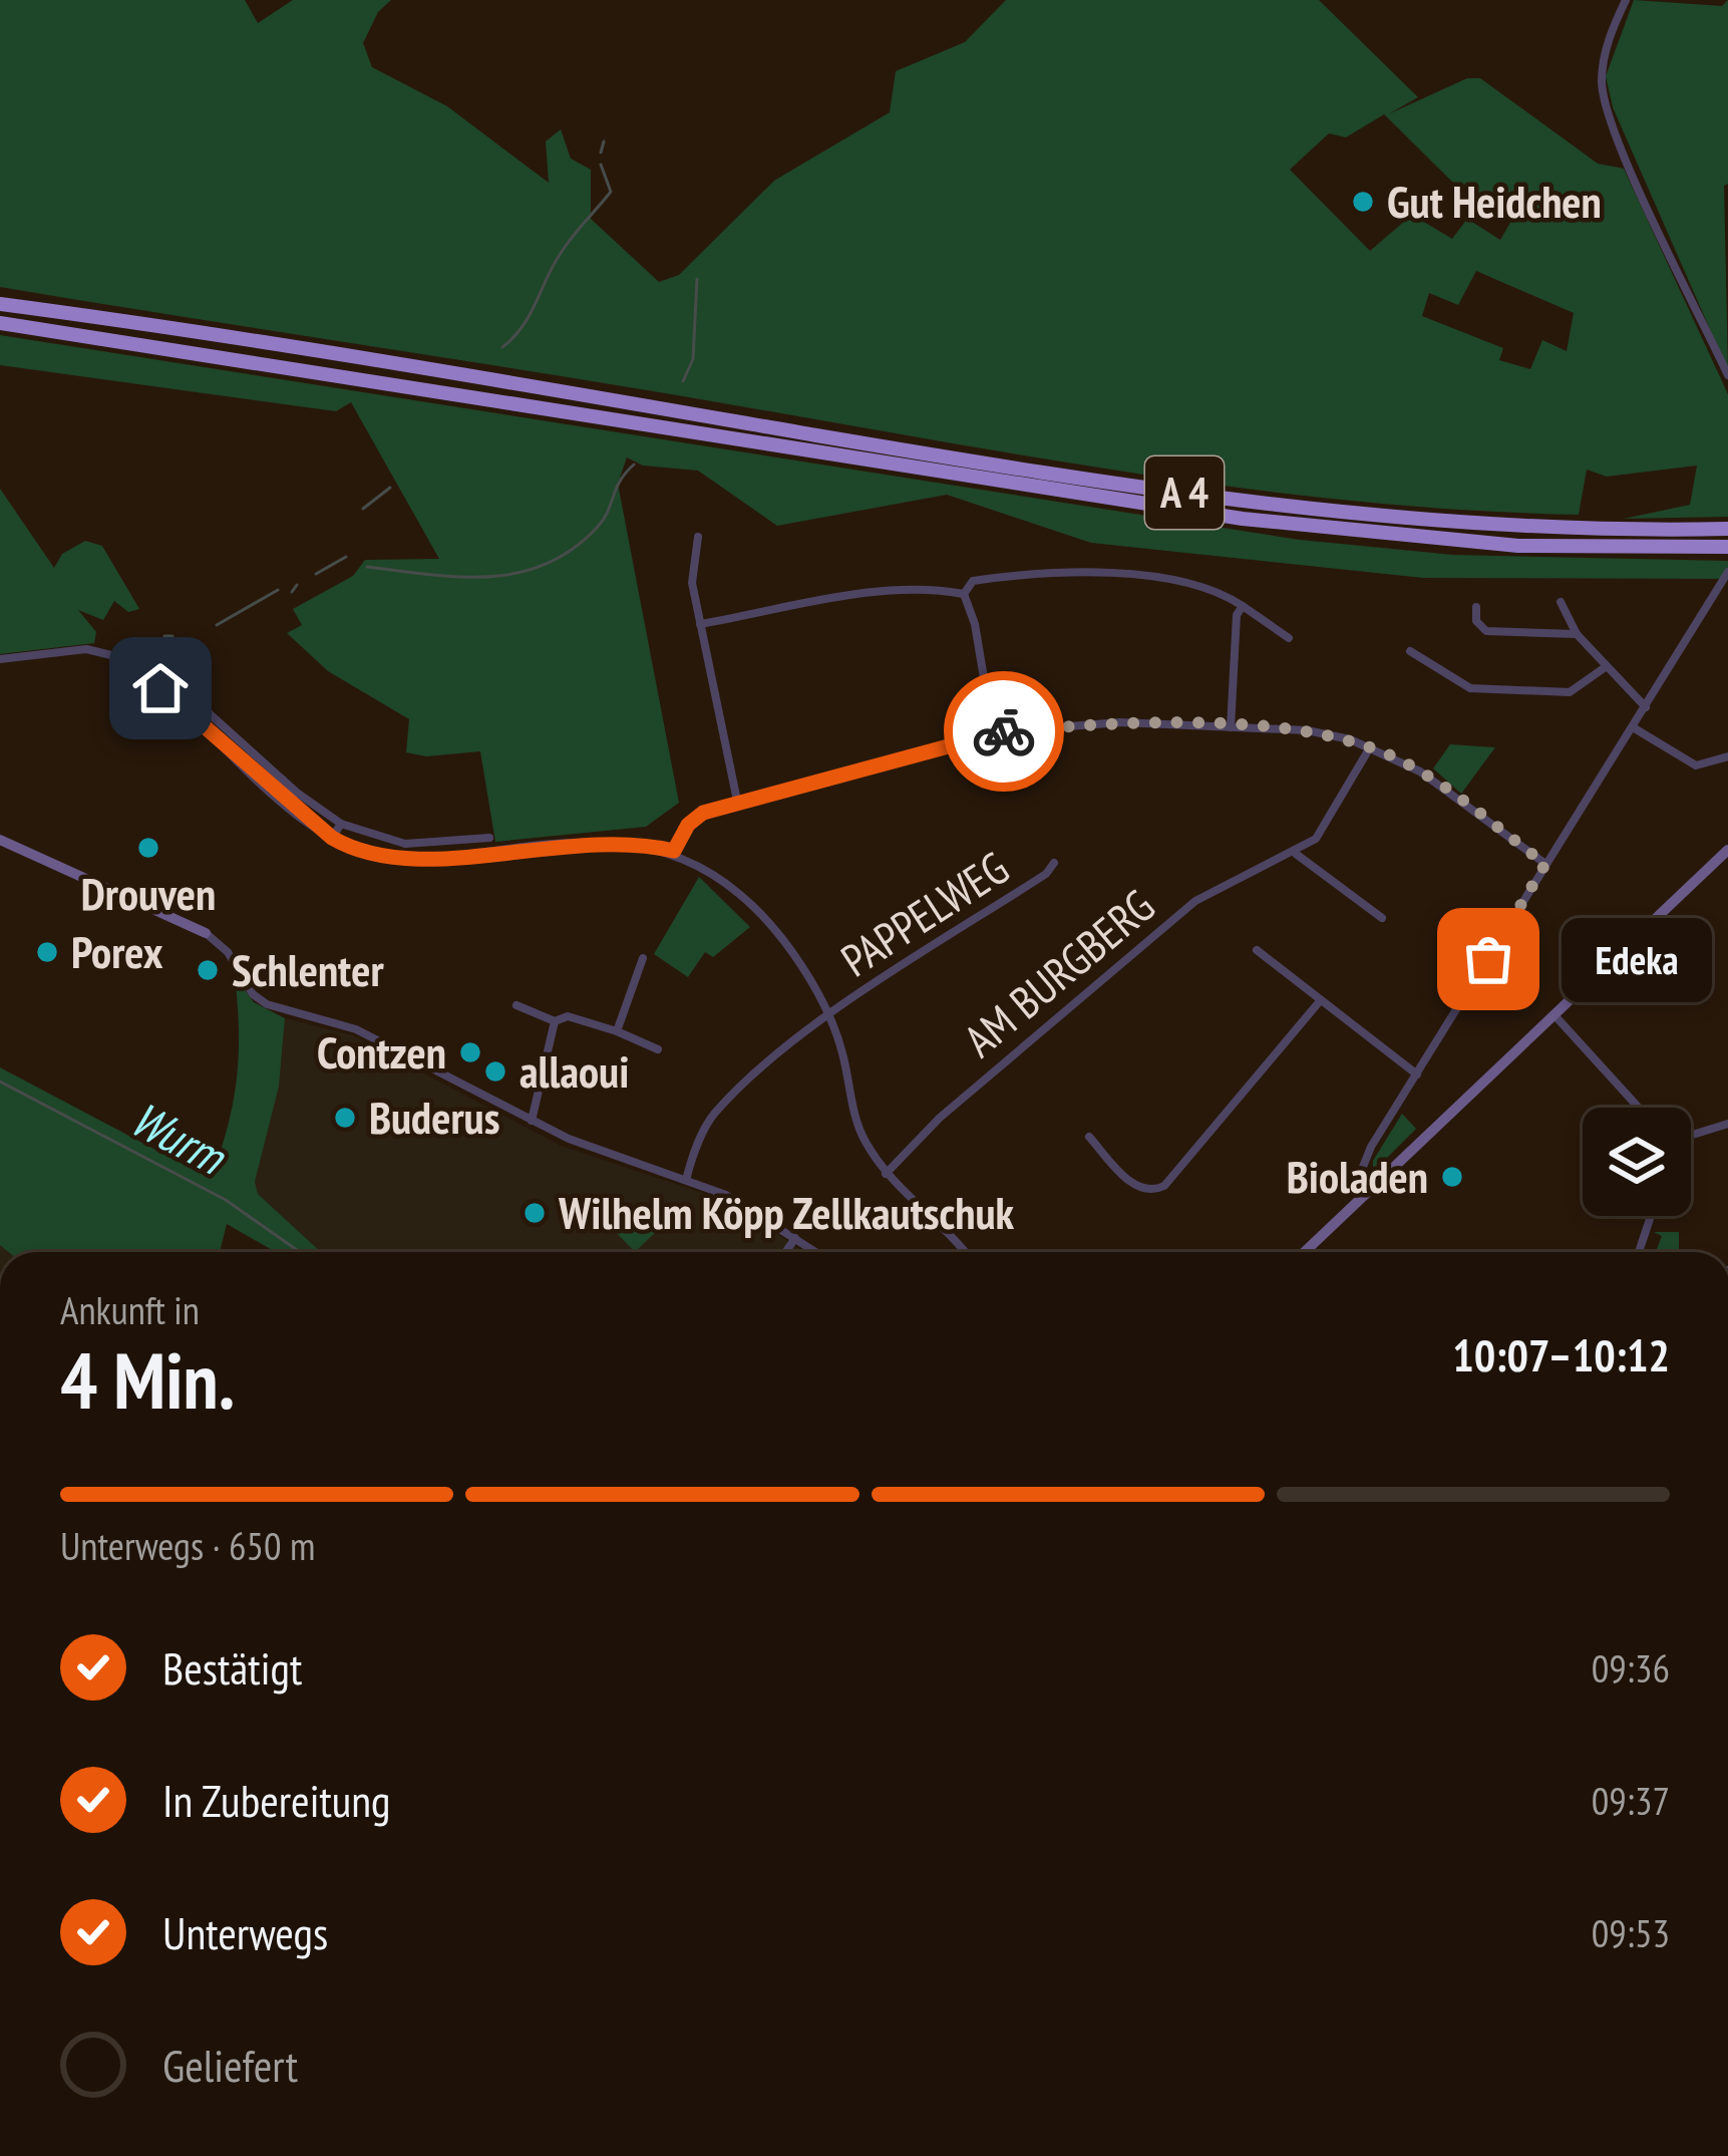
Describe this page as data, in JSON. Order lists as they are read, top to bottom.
{
  "streets": {
    "highway": ["A 4"],
    "street": ["PAPPELWEG", "AM BURGBERG"]
  },
  "water": ["Wurm"],
  "places": [
    "Gut Heidchen",
    "Drouven",
    "Porex",
    "Edeka",
    "Schlenter",
    "Contzen",
    "allaoui",
    "Buderus",
    "Bioladen",
    "Wilhelm Köpp Zellkautschuk"
  ],
  "page": {
    "bubble": "Edeka",
    "heading": ["4 Min.", "Ankunft in", "10:07–10:12"],
    "bar": "Unterwegs · 650 m",
    "list": [
      ["Bestätigt", "09:36"],
      ["In Zubereitung", "09:37"],
      ["Unterwegs", "09:53"],
      "Geliefert"
    ]
  }
}
